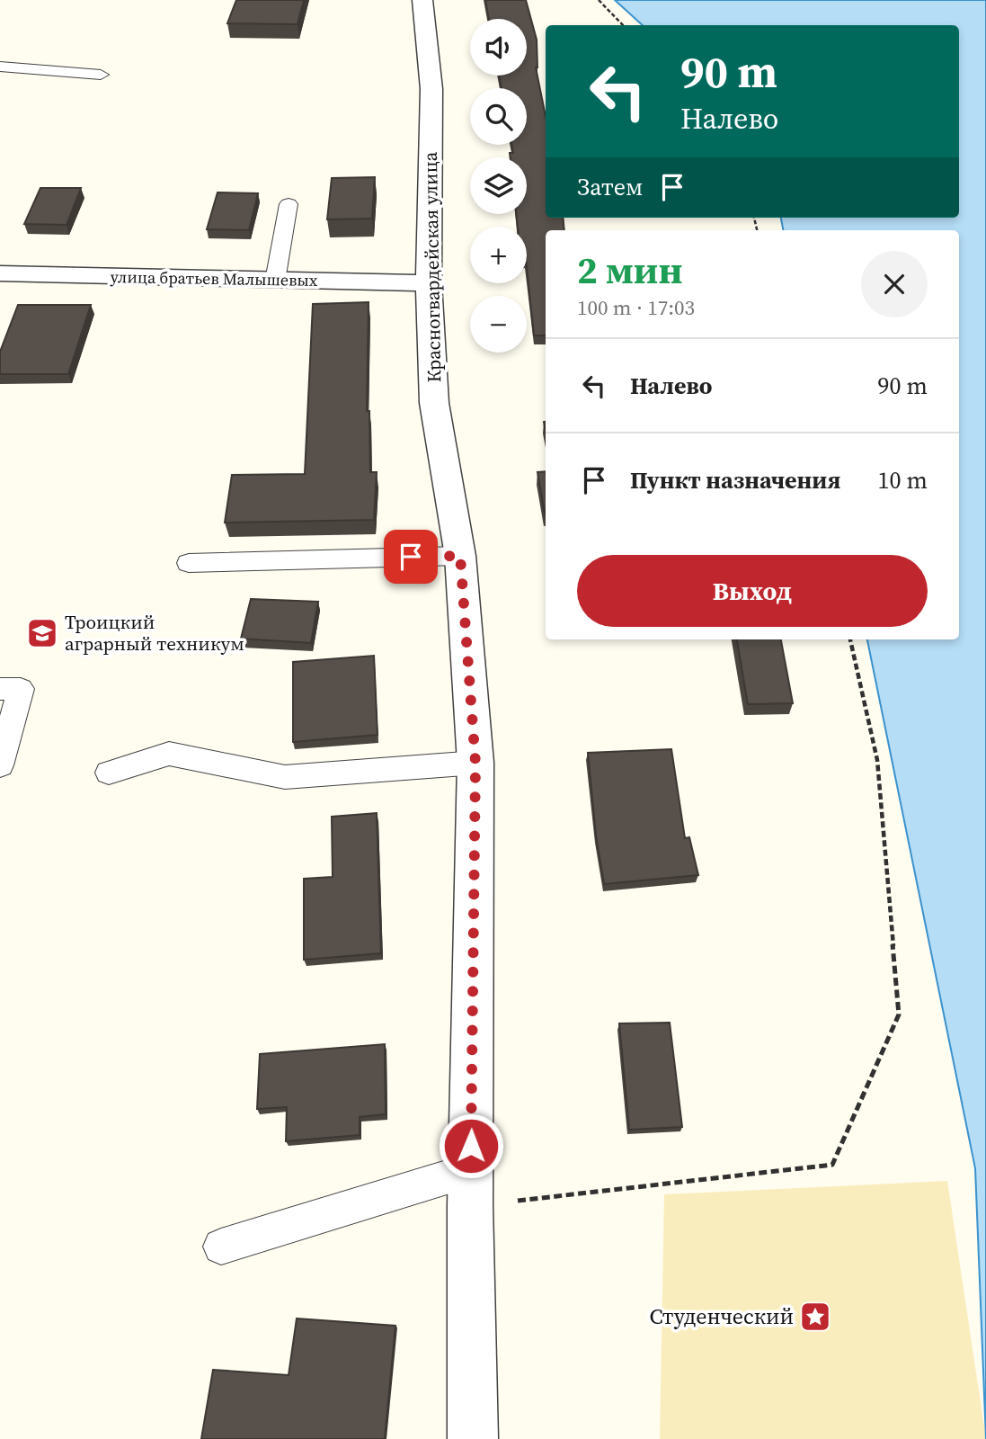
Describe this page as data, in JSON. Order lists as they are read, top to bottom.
{
  "streets": {
    "street": ["Красногвардейская улица", "улица братьев Малышевых"]
  },
  "crossings": [
    ["Красногвардейская улица", "улица братьев Малышевых"]
  ],
  "places": {
    "school or university": ["Троицкий аграрный техникум"],
    "place": ["Студенческий"]
  },
  "page": {
    "map_buttons": ["+", "−"],
    "turn": ["90 m", "Налево"],
    "then": "Затем",
    "heading": ["2 мин", "100 m · 17:03"],
    "list": [
      {
        "name": "Налево",
        "value": "90 m"
      },
      {
        "name": "Пункт назначения",
        "value": "10 m"
      }
    ],
    "buttons": "Выход"
  }
}
